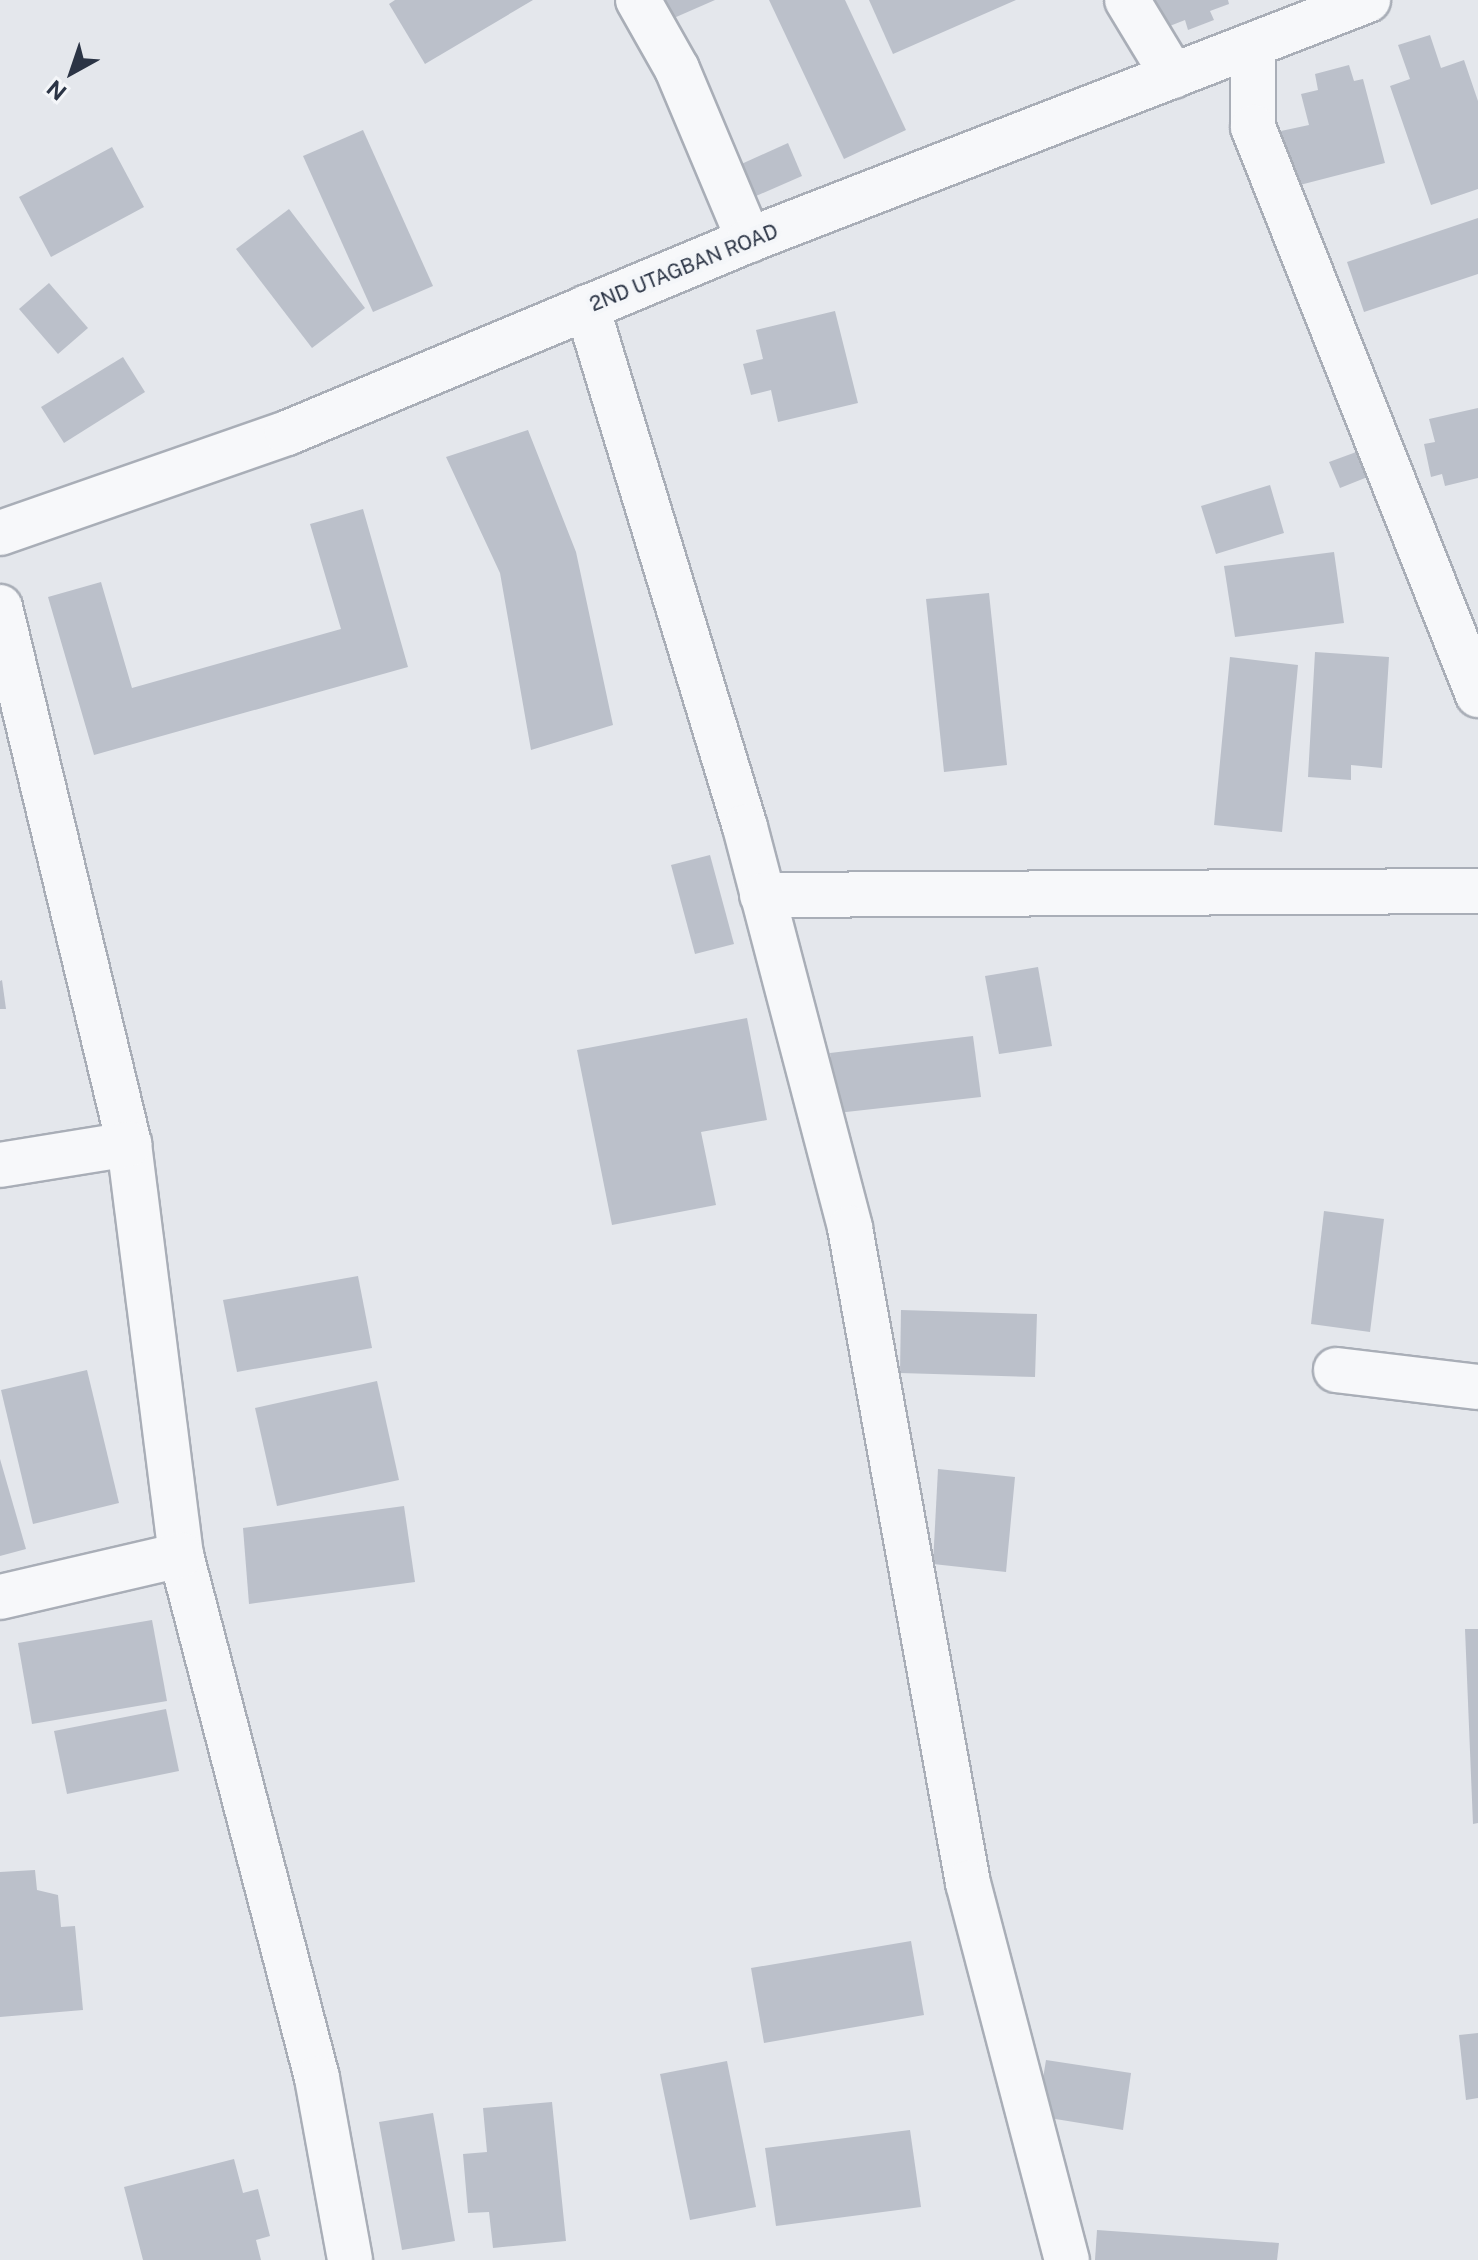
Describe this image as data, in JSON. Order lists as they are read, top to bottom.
{
  "streets": {
    "street": ["2ND UTAGBAN ROAD"]
  },
  "north": "bottom left"
}
